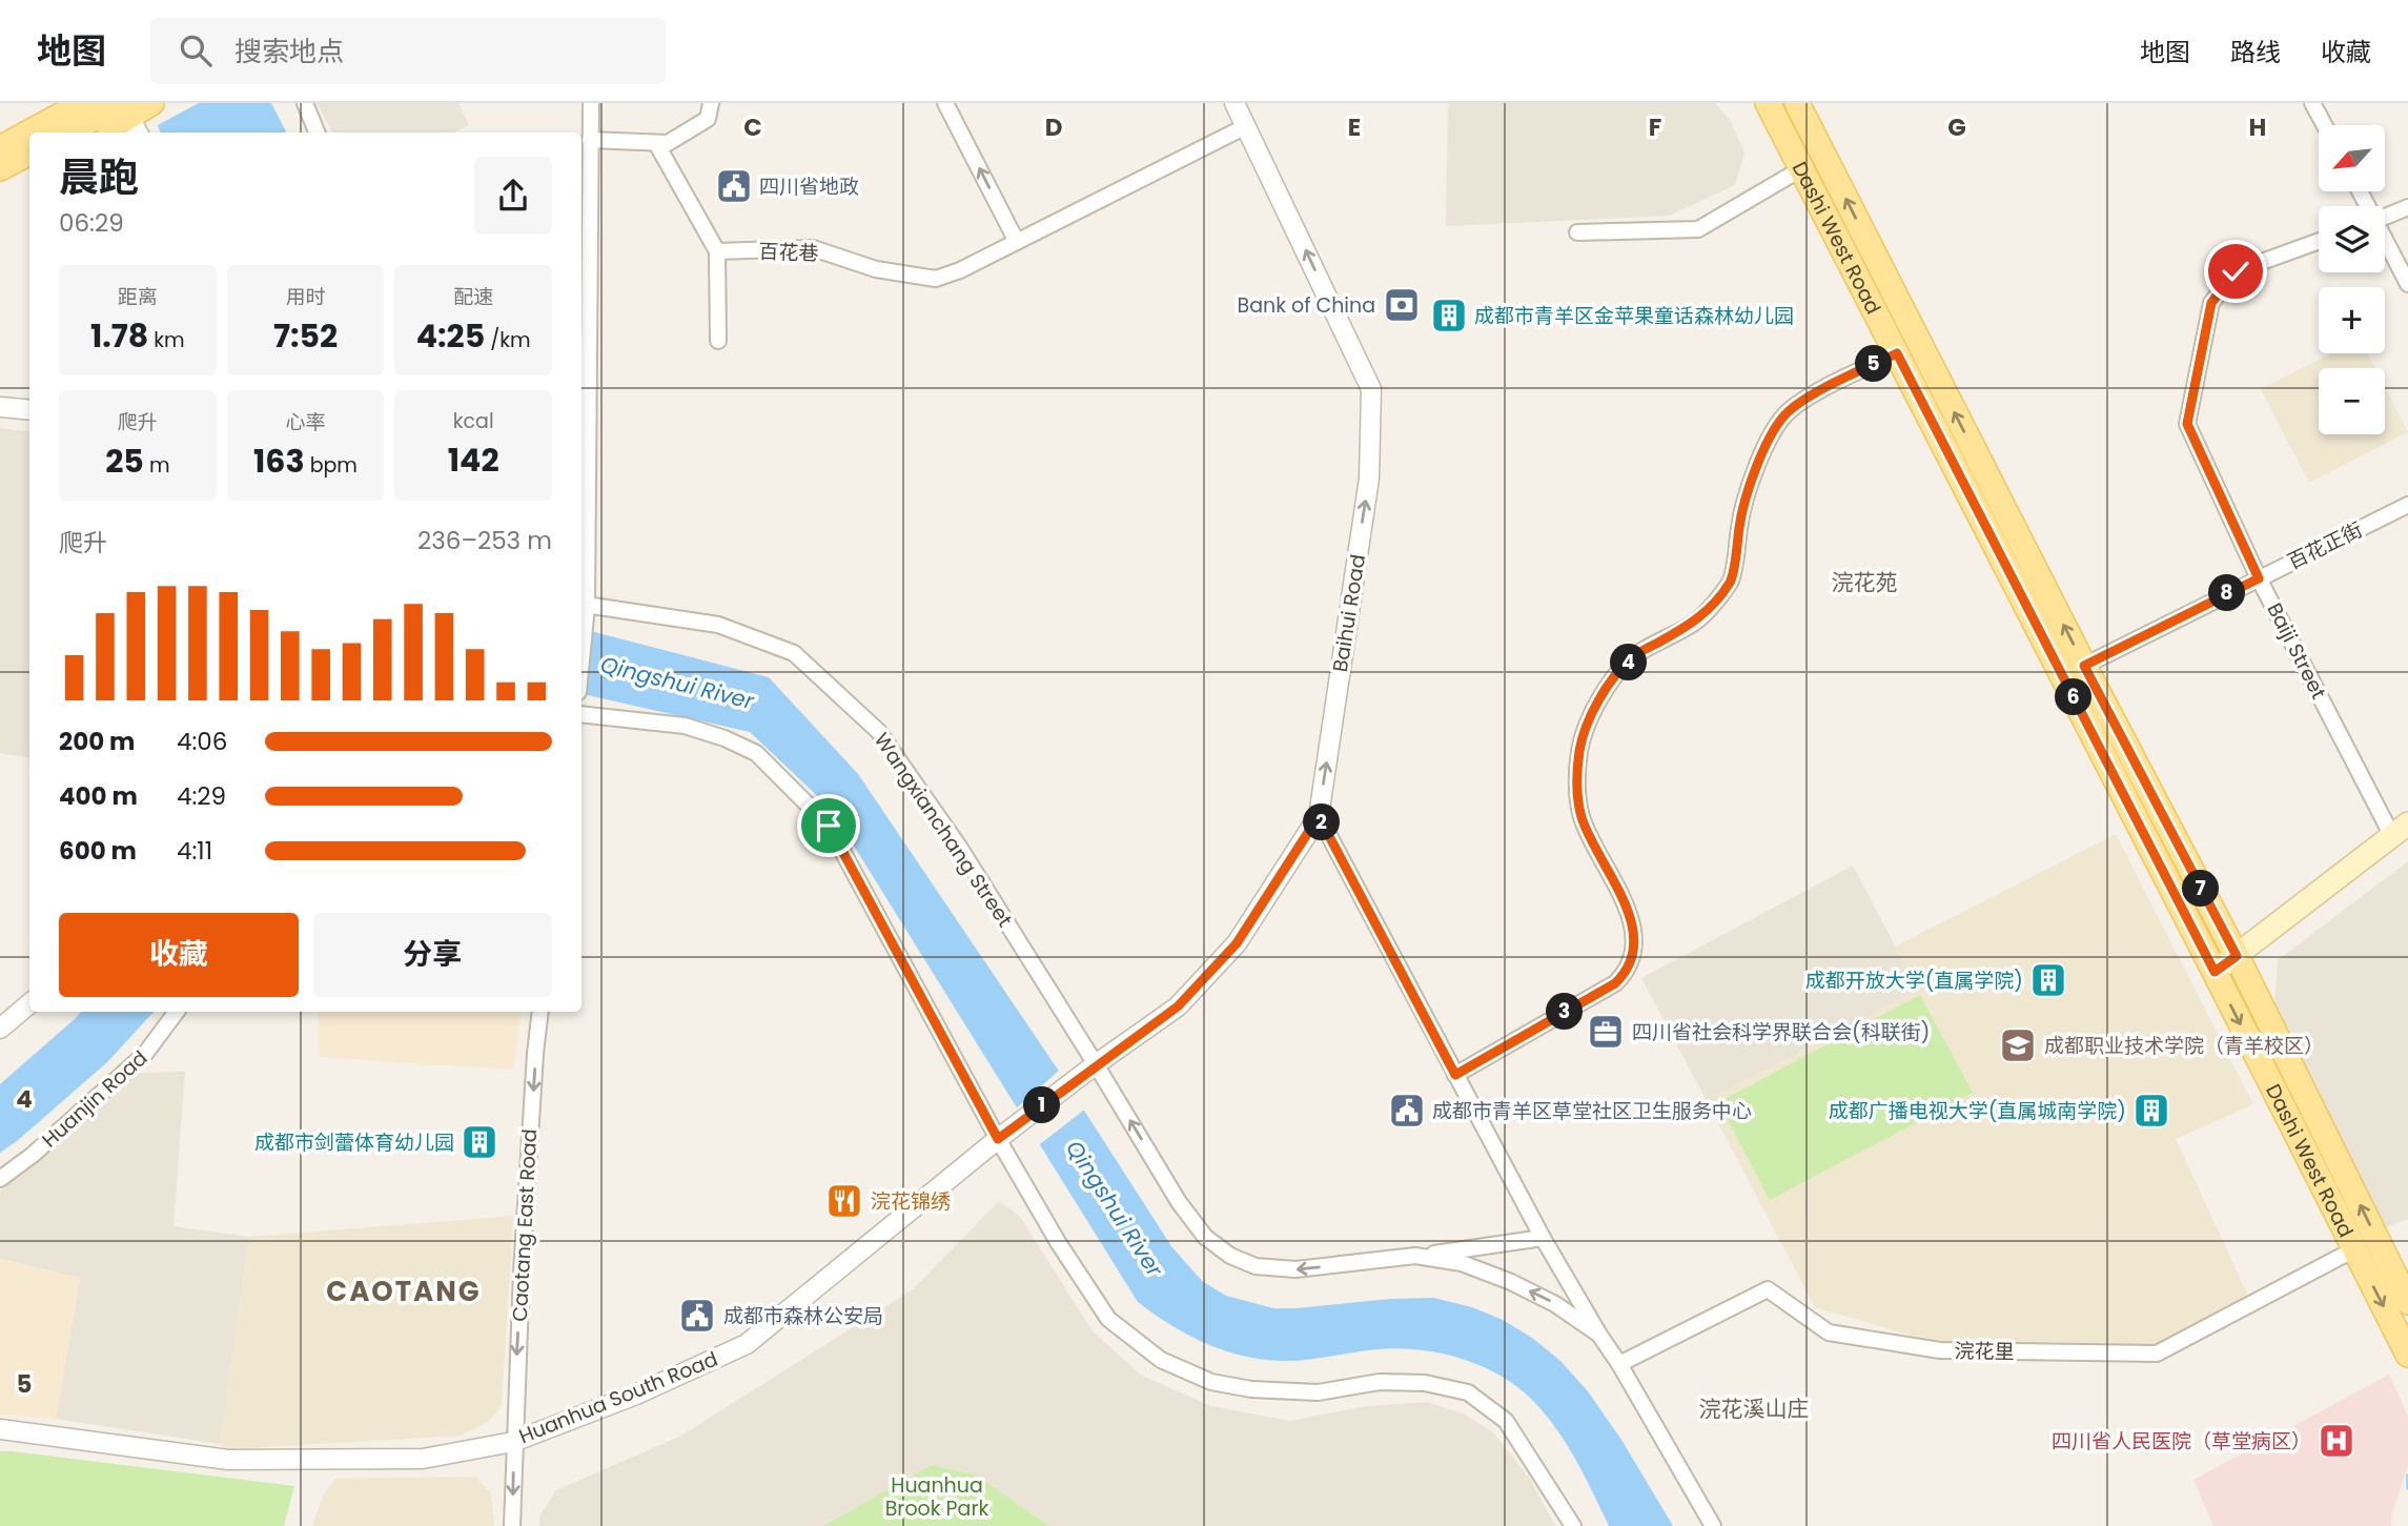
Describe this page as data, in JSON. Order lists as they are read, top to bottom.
{
  "streets": {
    "main road": ["Dashi West Road"],
    "street": [
      "百花巷",
      "百花正街",
      "Baihui Road",
      "Baiji Street",
      "Wangxianchang Street",
      "Huanjin Road",
      "Caotang East Road",
      "浣花里",
      "Huanhua South Road"
    ]
  },
  "crossings": [
    ["Dashi West Road", "百花正街"],
    ["Dashi West Road", "浣花里"],
    ["百花巷", "Baihui Road"],
    ["百花正街", "Baiji Street"],
    ["Baihui Road", "Wangxianchang Street"],
    ["Baihui Road", "Huanhua South Road"],
    ["Wangxianchang Street", "Huanhua South Road"],
    ["Caotang East Road", "Huanhua South Road"]
  ],
  "one_way": ["Baihui Road", "Caotang East Road"],
  "districts": ["浣花苑", "CAOTANG", "浣花溪山庄"],
  "water": ["Qingshui River"],
  "parks": ["Huanhua Brook Park"],
  "places": {
    "public building": ["四川省地政", "成都市青羊区草堂社区卫生服务中心", "成都市森林公安局"],
    "bank": ["Bank of China"],
    "building": [
      "成都市青羊区金苹果童话森林幼儿园",
      "成都开放大学(直属学院)",
      "成都广播电视大学(直属城南学院)",
      "成都市剑蕾体育幼儿园"
    ],
    "office": ["四川省社会科学界联合会(科联街)"],
    "school or university": ["成都职业技术学院（青羊校区）"],
    "restaurant": ["浣花锦绣"],
    "hospital": ["四川省人民医院（草堂病区）"]
  },
  "north": "bottom left",
  "page": {
    "header": "地图",
    "search": "搜索地点",
    "nav": ["地图", "路线", "收藏"],
    "map_buttons": ["+", "−"],
    "heading": ["晨跑", "06:29"],
    "stats": [
      ["距离", "1.78 km"],
      ["用时", "7:52"],
      ["配速", "4:25 /km"],
      ["爬升", "25 m"],
      ["心率", "163 bpm"],
      ["kcal", "142"]
    ],
    "pins": [
      "5",
      "8",
      "4",
      "6",
      "2",
      "7",
      "3",
      "1"
    ],
    "chart": ["爬升", "236–253 m"],
    "list": [
      {
        "name": "200 m",
        "note": "4:06"
      },
      {
        "name": "400 m",
        "note": "4:29"
      },
      {
        "name": "600 m",
        "note": "4:11"
      }
    ],
    "buttons": ["收藏", "分享"]
  },
  "grid": {
    "columns": [
      "C",
      "D",
      "E",
      "F",
      "G",
      "H"
    ],
    "rows": ["4", "5"]
  }
}
